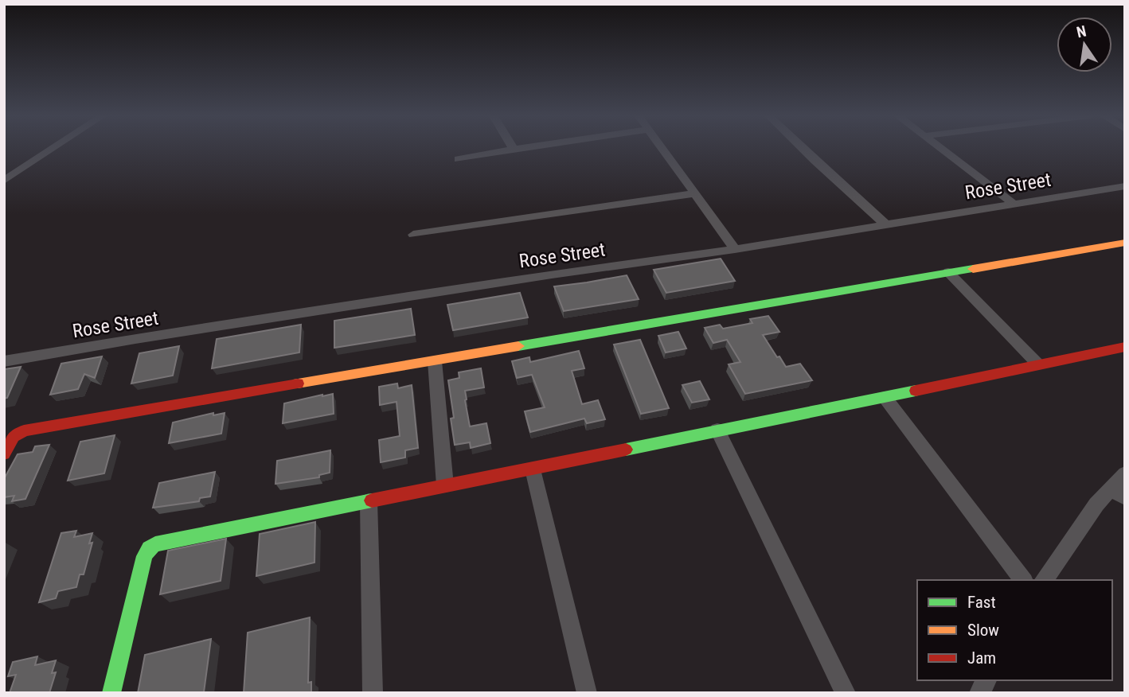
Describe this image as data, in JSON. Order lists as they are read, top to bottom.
{
  "streets": {
    "street": ["Rose Street"]
  },
  "legend": ["Fast", "Slow", "Jam"],
  "north": "top"
}
